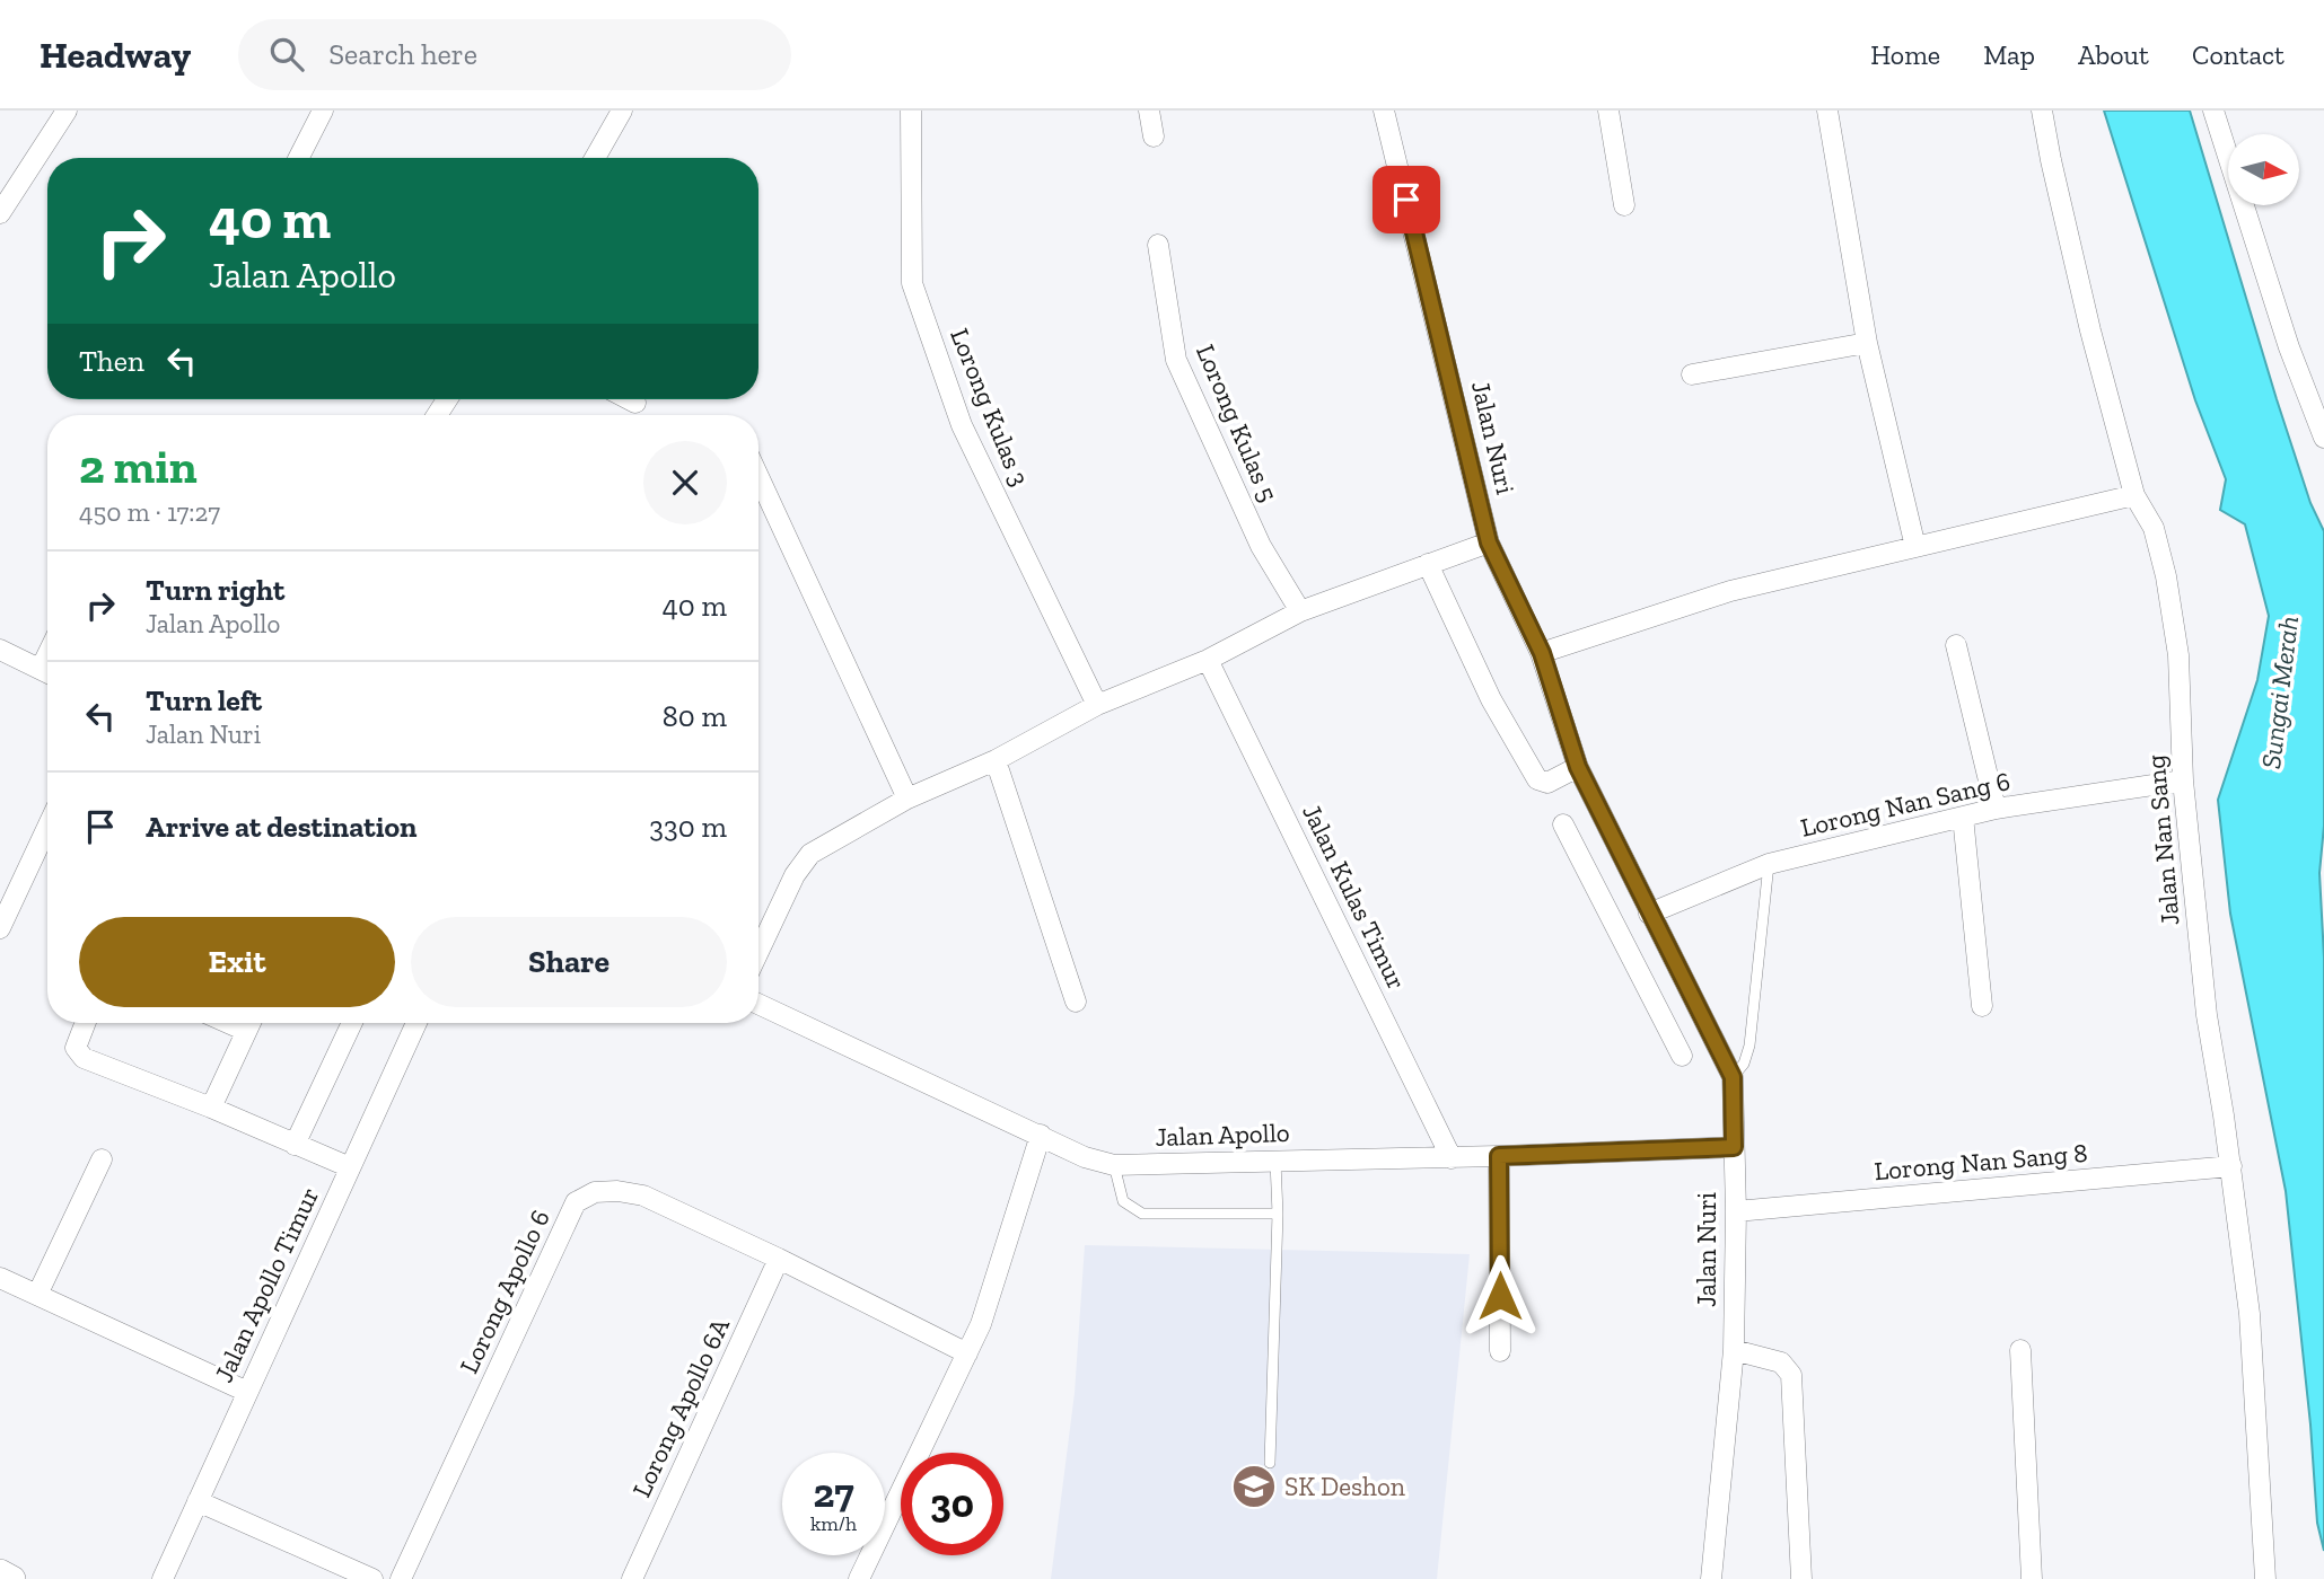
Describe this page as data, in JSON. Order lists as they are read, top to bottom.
{
  "streets": {
    "street": [
      "Lorong Kulas 3",
      "Lorong Kulas 5",
      "Jalan Nuri",
      "Lorong Nan Sang 6",
      "Jalan Nan Sang",
      "Jalan Kulas Timur",
      "Jalan Apollo",
      "Lorong Nan Sang 8",
      "Jalan Apollo Timur",
      "Lorong Apollo 6",
      "Lorong Apollo 6A"
    ]
  },
  "crossings": [
    ["Jalan Nuri", "Lorong Nan Sang 6"],
    ["Jalan Nuri", "Jalan Apollo"],
    ["Jalan Nuri", "Lorong Nan Sang 8"],
    ["Lorong Nan Sang 6", "Jalan Nan Sang"],
    ["Jalan Nan Sang", "Lorong Nan Sang 8"],
    ["Jalan Kulas Timur", "Jalan Apollo"],
    ["Lorong Apollo 6", "Lorong Apollo 6A"]
  ],
  "water": ["Sungai Merah"],
  "places": {
    "school or university": ["SK Deshon"]
  },
  "north": "right",
  "page": {
    "header": "Headway",
    "search": "Search here",
    "nav": [
      "Home",
      "Map",
      "About",
      "Contact"
    ],
    "turn": ["40 m", "Jalan Apollo"],
    "then": "Then",
    "heading": ["2 min", "450 m · 17:27"],
    "list": [
      {
        "name": "Turn right",
        "note": "Jalan Apollo",
        "value": "40 m"
      },
      {
        "name": "Turn left",
        "note": "Jalan Nuri",
        "value": "80 m"
      },
      {
        "name": "Arrive at destination",
        "value": "330 m"
      }
    ],
    "buttons": ["Exit", "Share"],
    "speed": "27 km/h",
    "limit": "30"
  }
}
